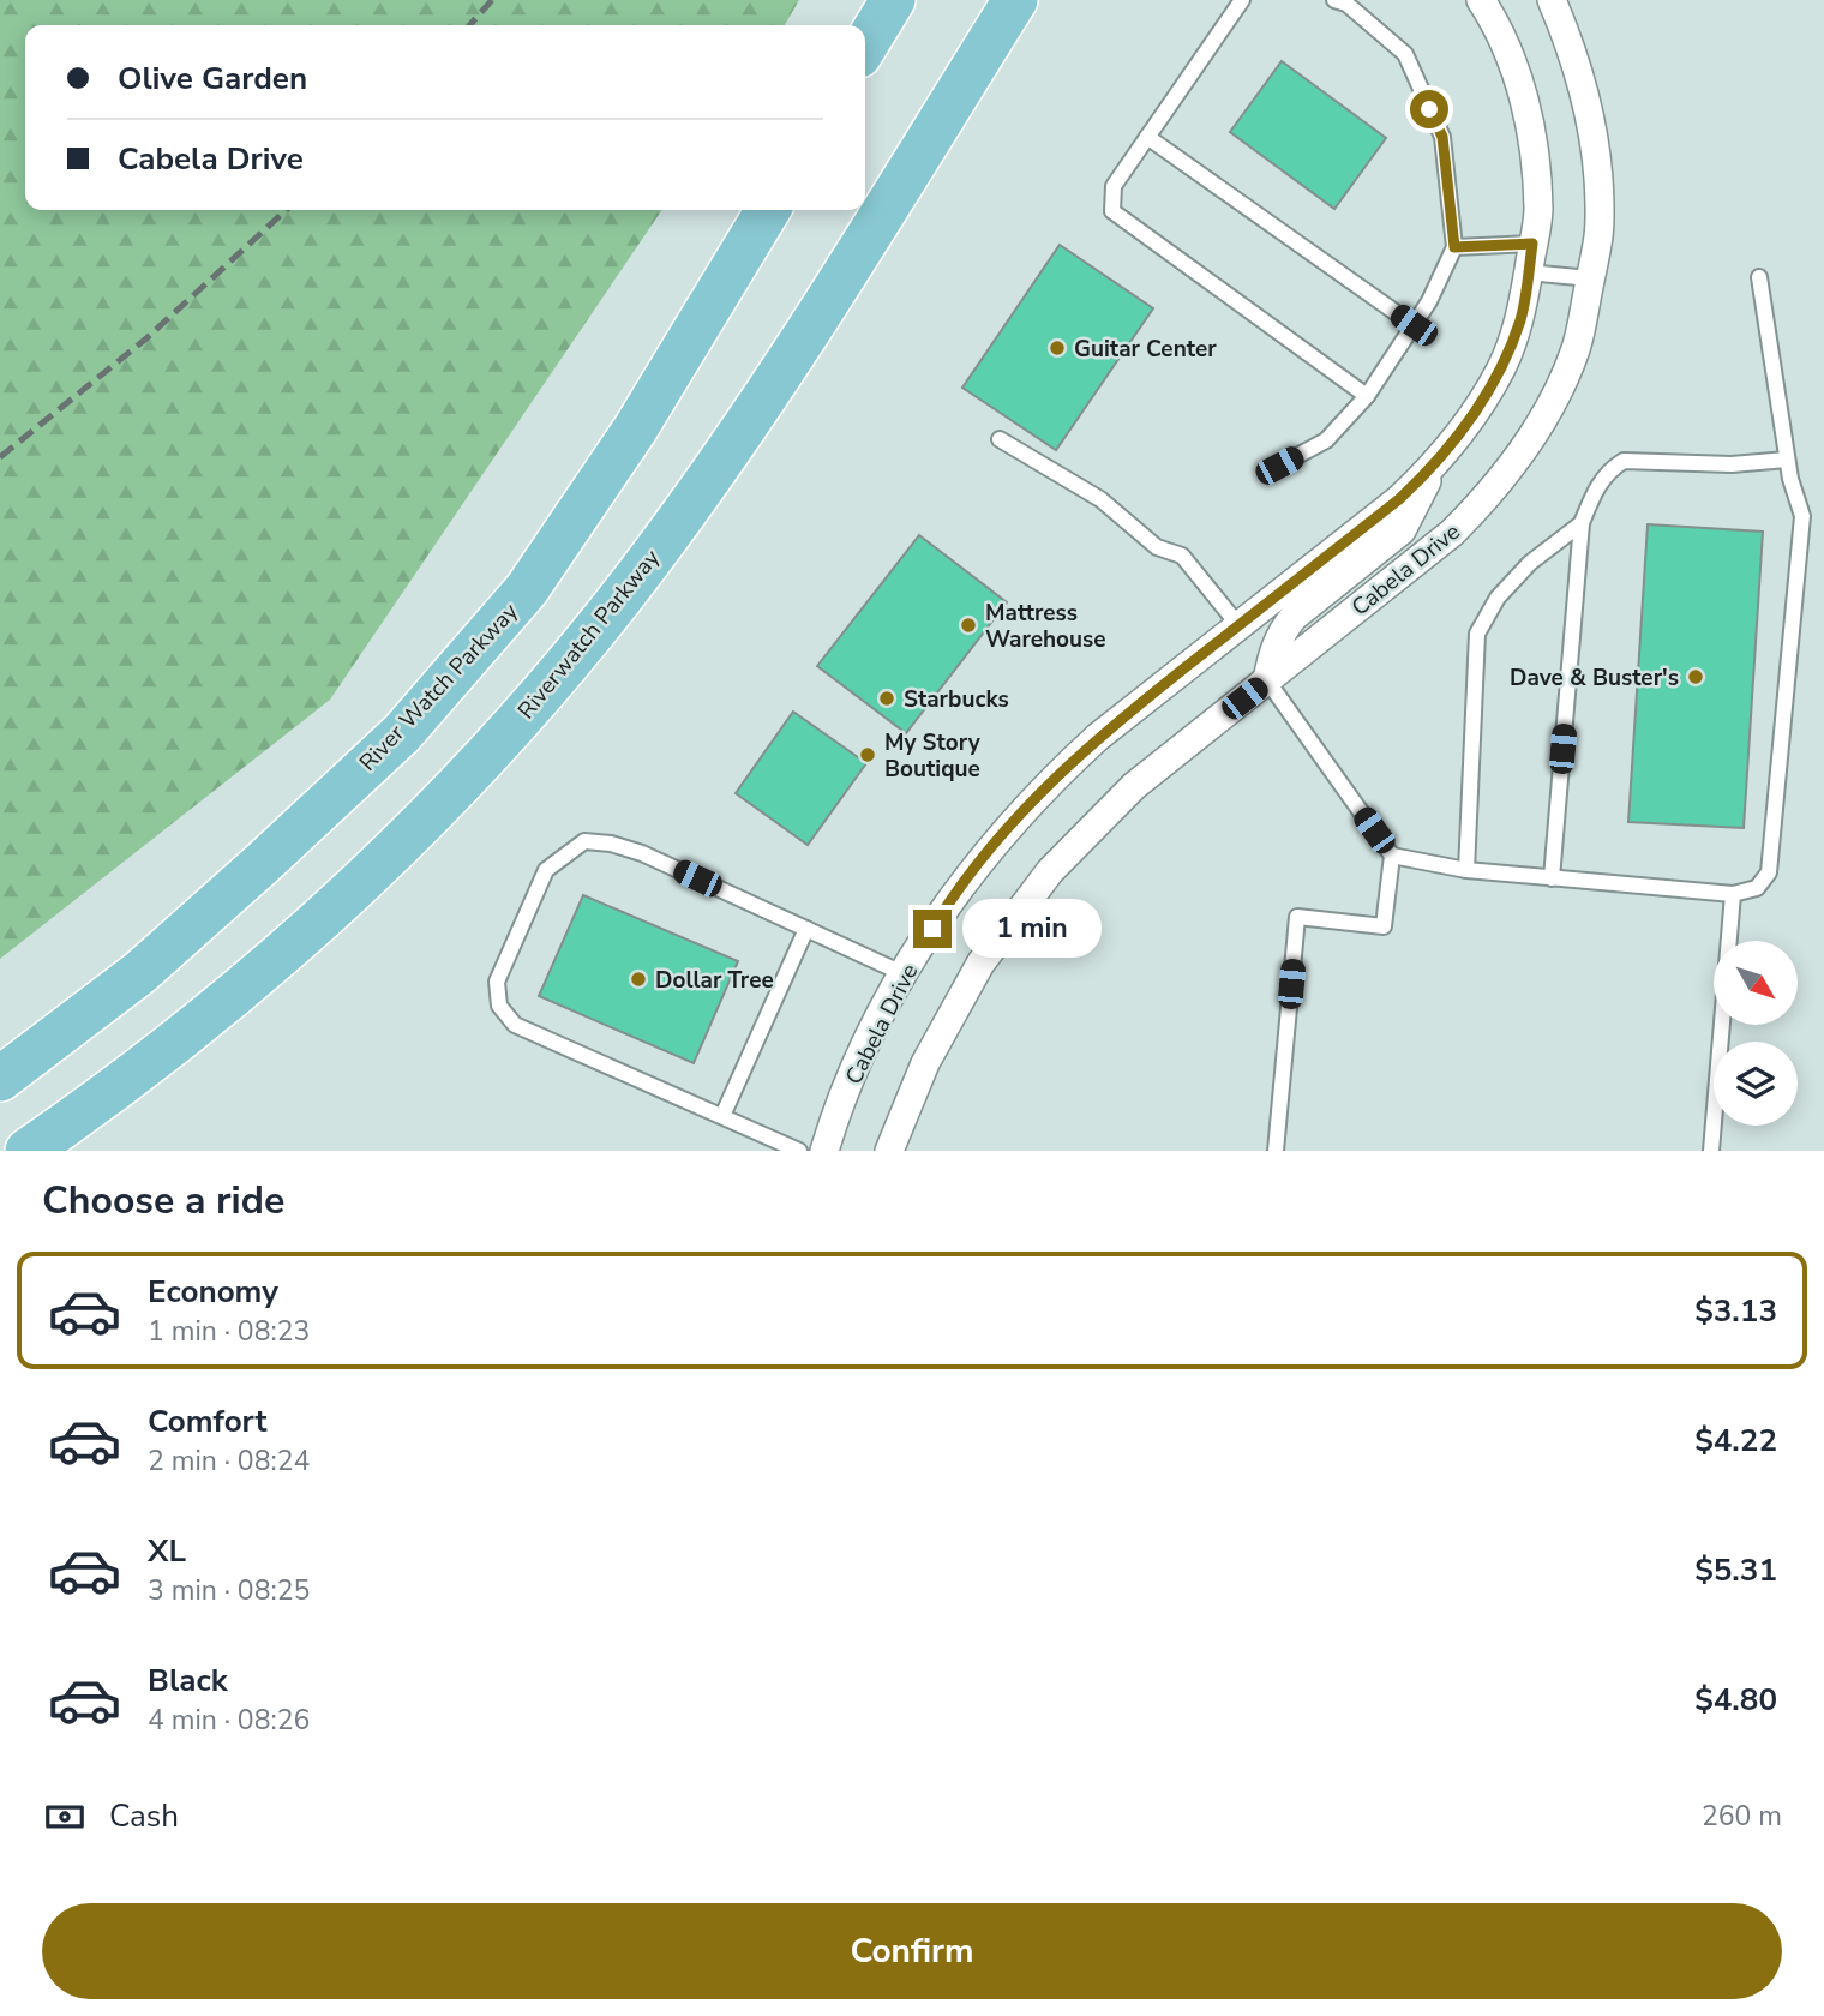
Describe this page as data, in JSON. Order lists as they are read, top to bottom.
{
  "streets": {
    "main road": ["Riverwatch Parkway", "River Watch Parkway"],
    "street": ["Cabela Drive"]
  },
  "places": [
    "Guitar Center",
    "Mattress Warehouse",
    "Dave & Buster's",
    "Starbucks",
    "My Story Boutique",
    "Dollar Tree"
  ],
  "north": "bottom right",
  "page": {
    "banner": ["Olive Garden", "Cabela Drive"],
    "bubble": "1 min",
    "heading": "Choose a ride",
    "list": [
      {
        "name": "Economy",
        "note": "1 min · 08:23",
        "value": "$3.13"
      },
      {
        "name": "Comfort",
        "note": "2 min · 08:24",
        "value": "$4.22"
      },
      {
        "name": "XL",
        "note": "3 min · 08:25",
        "value": "$5.31"
      },
      {
        "name": "Black",
        "note": "4 min · 08:26",
        "value": "$4.80"
      }
    ],
    "pay": ["Cash", "260 m"],
    "buttons": "Confirm"
  }
}
